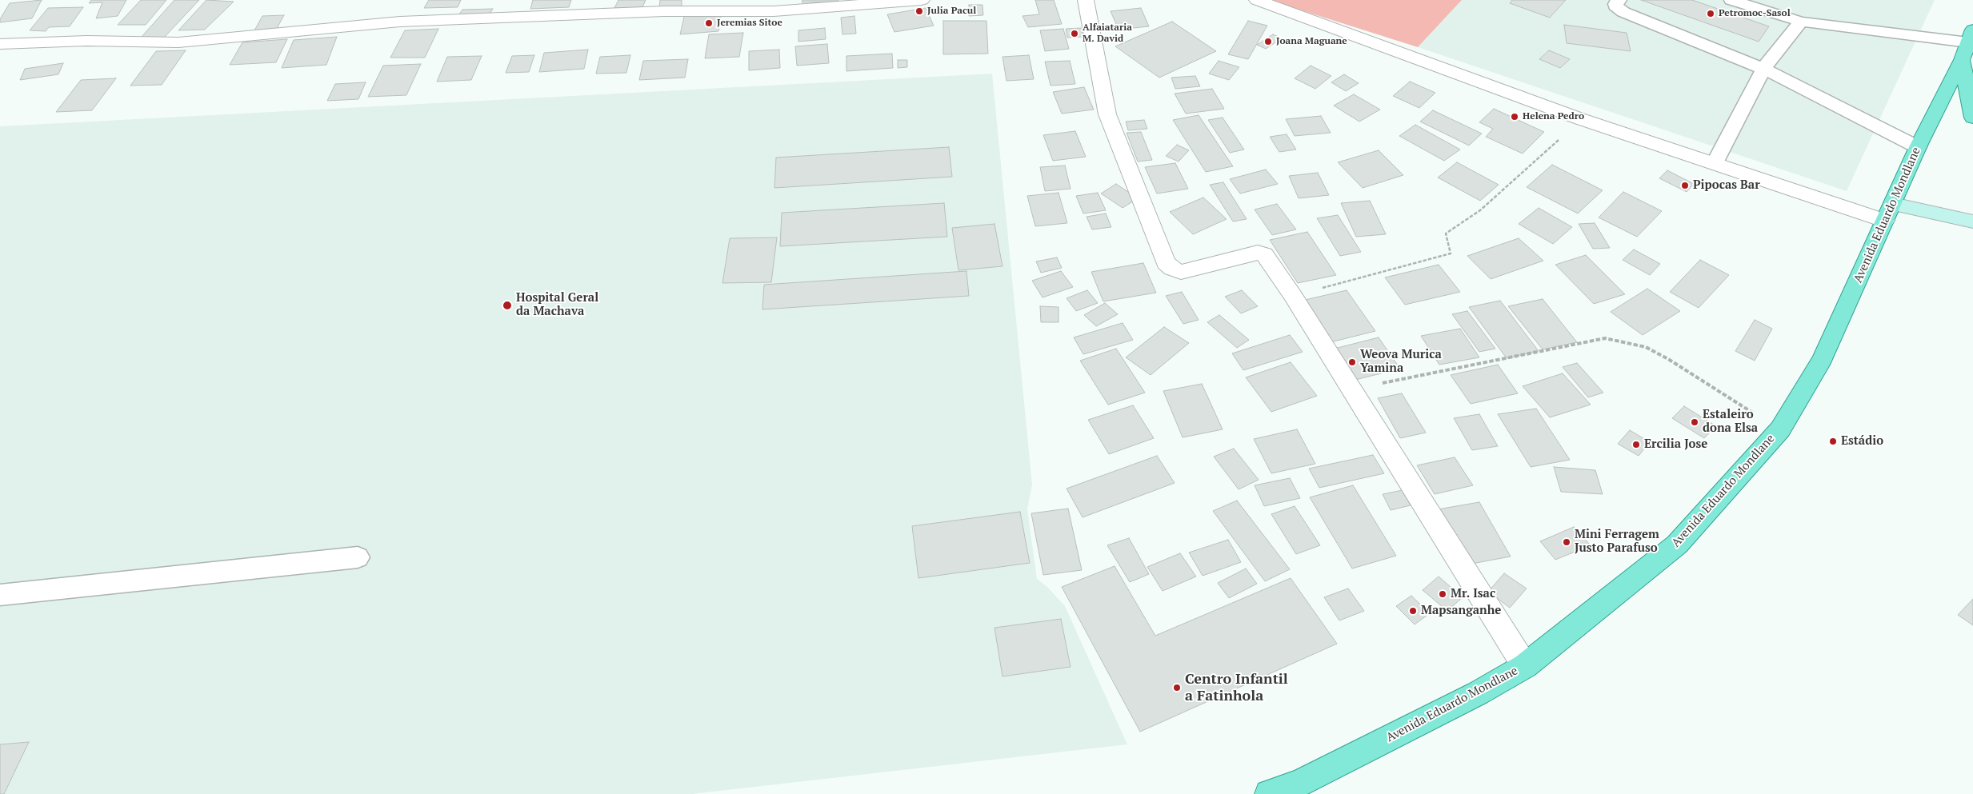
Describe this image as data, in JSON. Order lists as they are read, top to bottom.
{
  "streets": {
    "main road": ["Avenida Eduardo Mondlane"]
  },
  "places": [
    "Julia Pacul",
    "Petromoc-Sasol",
    "Jeremias Sitoe",
    "Alfaiataria M. David",
    "Joana Maguane",
    "Helena Pedro",
    "Pipocas Bar",
    "Hospital Geral da Machava",
    "Weova Murica Yamina",
    "Estaleiro dona Elsa",
    "Estádio",
    "Ercilia Jose",
    "Mini Ferragem Justo Parafuso",
    "Mr. Isac",
    "Mapsanganhe",
    "Centro Infantil a Fatinhola"
  ]
}
